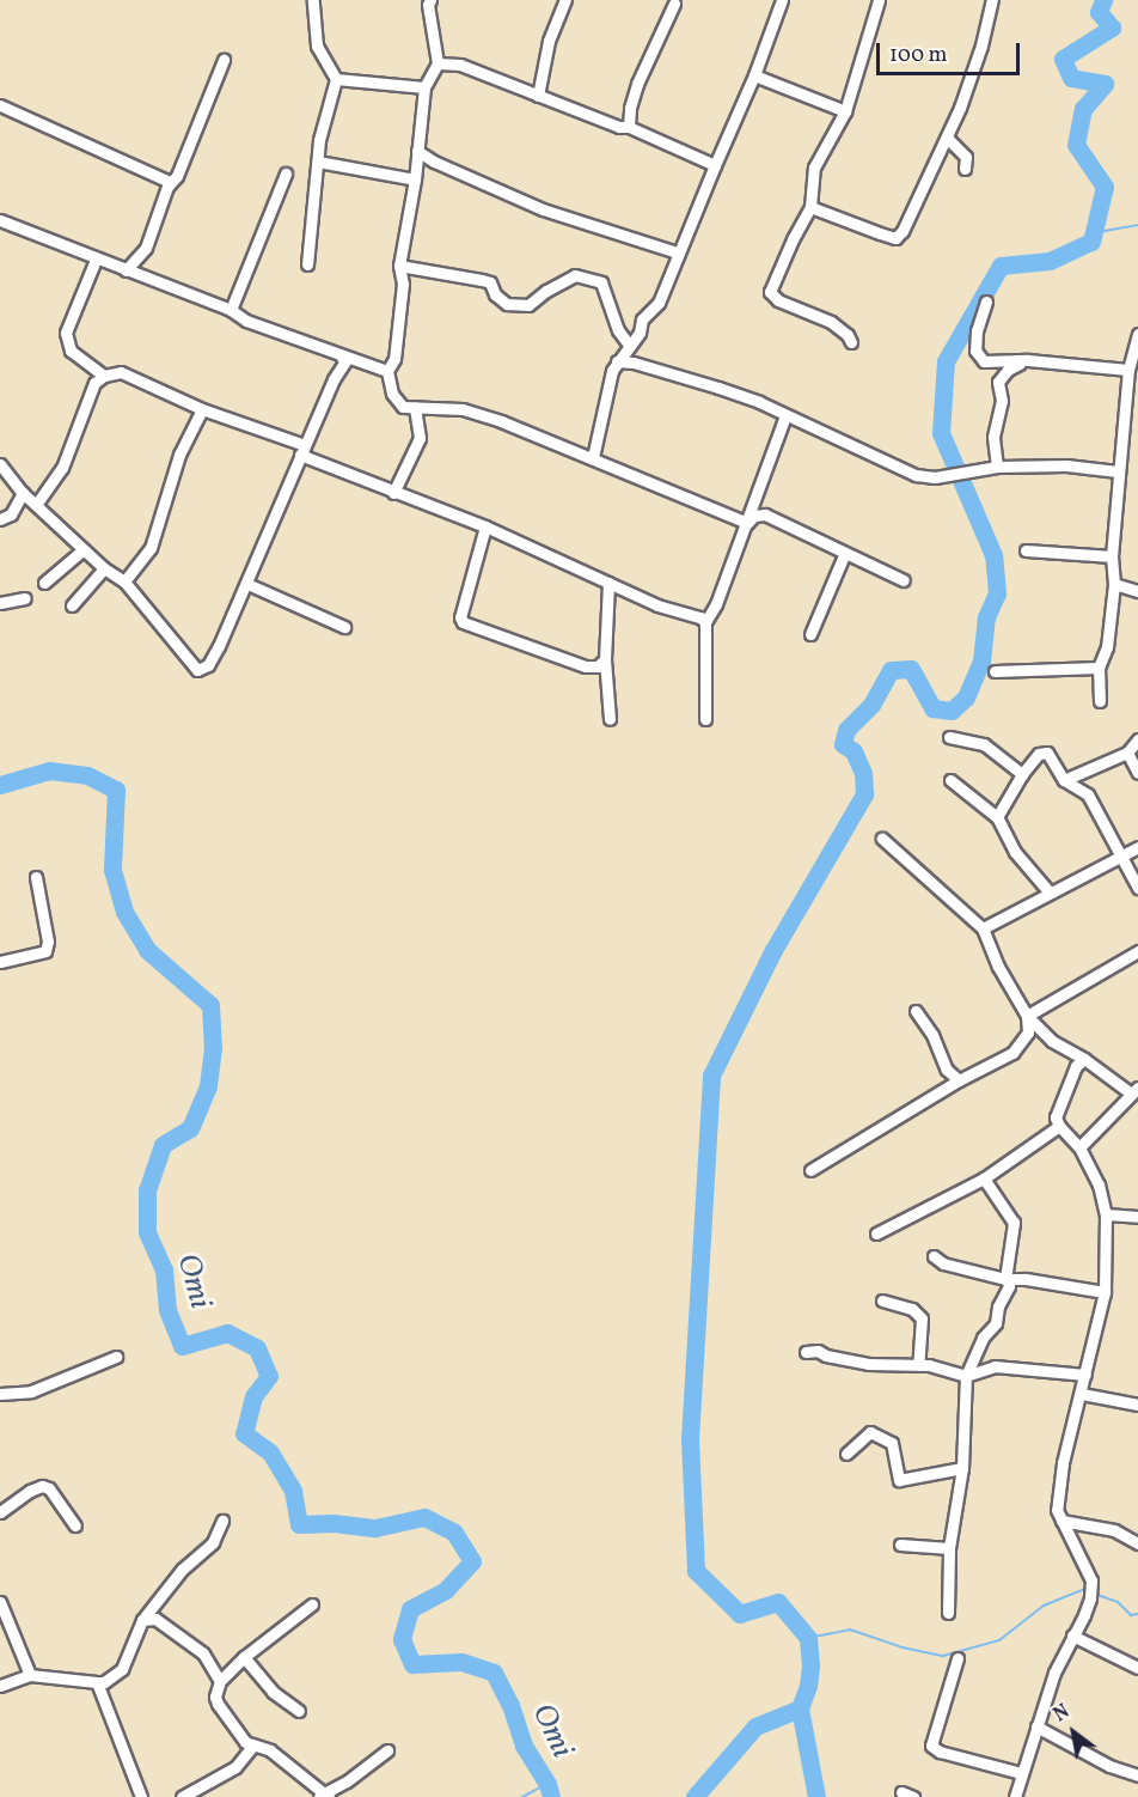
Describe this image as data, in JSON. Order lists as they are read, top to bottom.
{
  "water": ["Omi"],
  "scale_bar": "100 m",
  "north": "top left"
}
